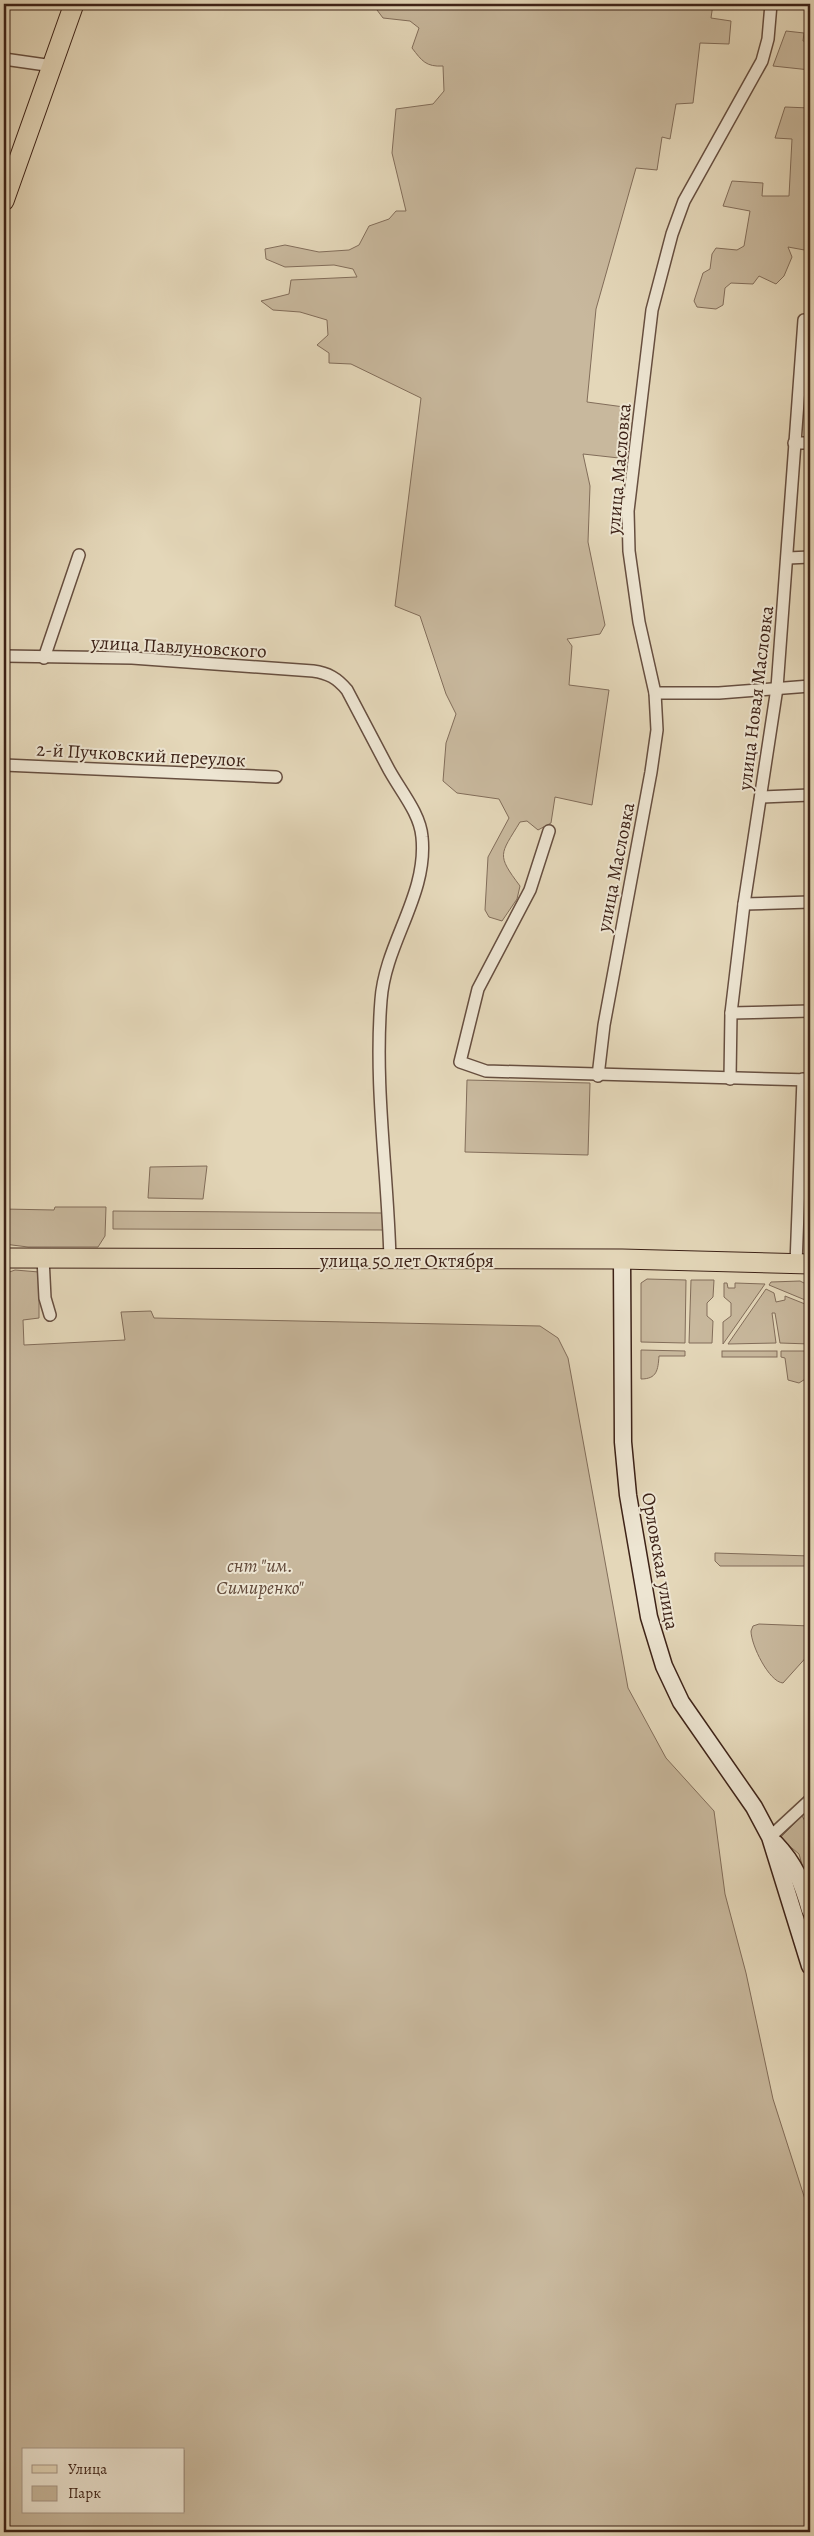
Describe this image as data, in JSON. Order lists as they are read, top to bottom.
{
  "streets": {
    "main road": ["улица 50 лет Октября"],
    "street": [
      "улица Масловка",
      "улица Павлуновского",
      "улица Новая Масловка",
      "2-й Пучковский переулок",
      "Орловская улица"
    ]
  },
  "crossings": [
    ["улица Павлуновского", "улица 50 лет Октября"],
    ["улица 50 лет Октября", "Орловская улица"]
  ],
  "parks": ["снт \"им. Симиренко\""],
  "legend": ["Улица", "Парк"]
}
